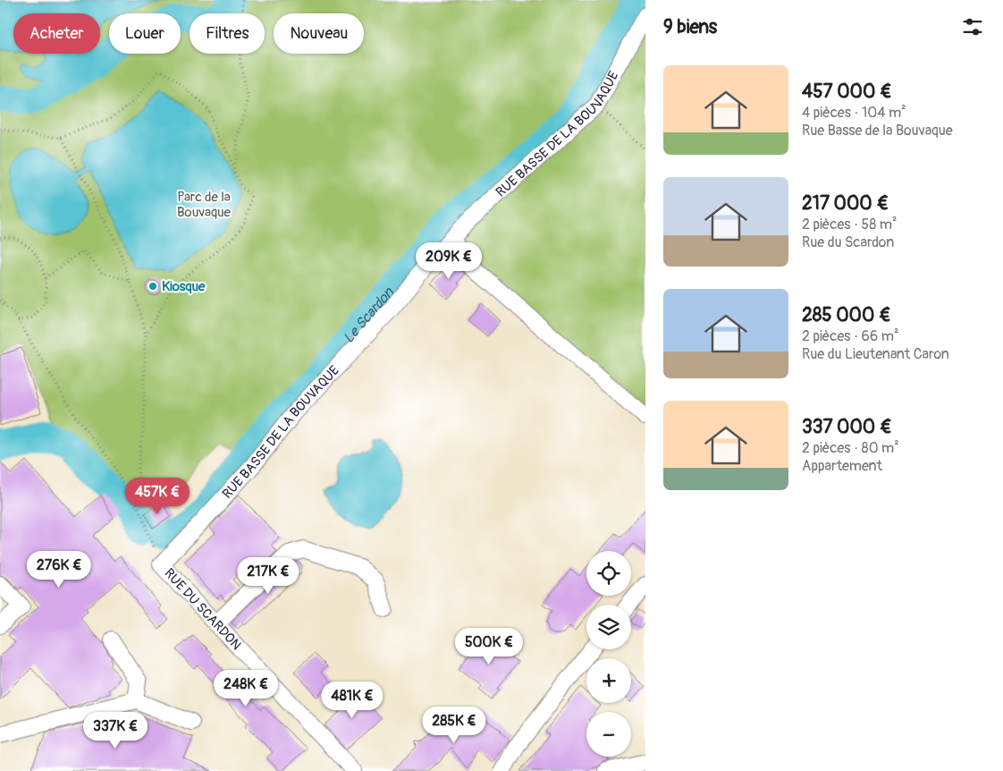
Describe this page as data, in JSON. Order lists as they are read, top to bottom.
{
  "streets": {
    "street": ["RUE BASSE DE LA BOUVAQUE", "RUE DU SCARDON"]
  },
  "crossings": [
    ["RUE BASSE DE LA BOUVAQUE", "RUE DU SCARDON"]
  ],
  "water": ["Le Scardon"],
  "parks": ["Parc de la Bouvaque"],
  "places": ["Kiosque"],
  "page": {
    "heading": "9 biens",
    "chip": [
      "Acheter",
      "Louer",
      "Filtres",
      "Nouveau"
    ],
    "list": [
      {
        "name": "457 000 €",
        "note": "4 pièces · 104 m² · Rue Basse de la Bouvaque"
      },
      {
        "name": "217 000 €",
        "note": "2 pièces · 58 m² · Rue du Scardon"
      },
      {
        "name": "285 000 €",
        "note": "2 pièces · 66 m² · Rue du Lieutenant Caron"
      },
      {
        "name": "337 000 €",
        "note": "2 pièces · 80 m² · Appartement"
      }
    ],
    "price": [
      "209K €",
      "457K €",
      "276K €",
      "217K €",
      "500K €",
      "248K €",
      "481K €",
      "285K €",
      "337K €"
    ],
    "map_buttons": ["+", "−"]
  }
}
